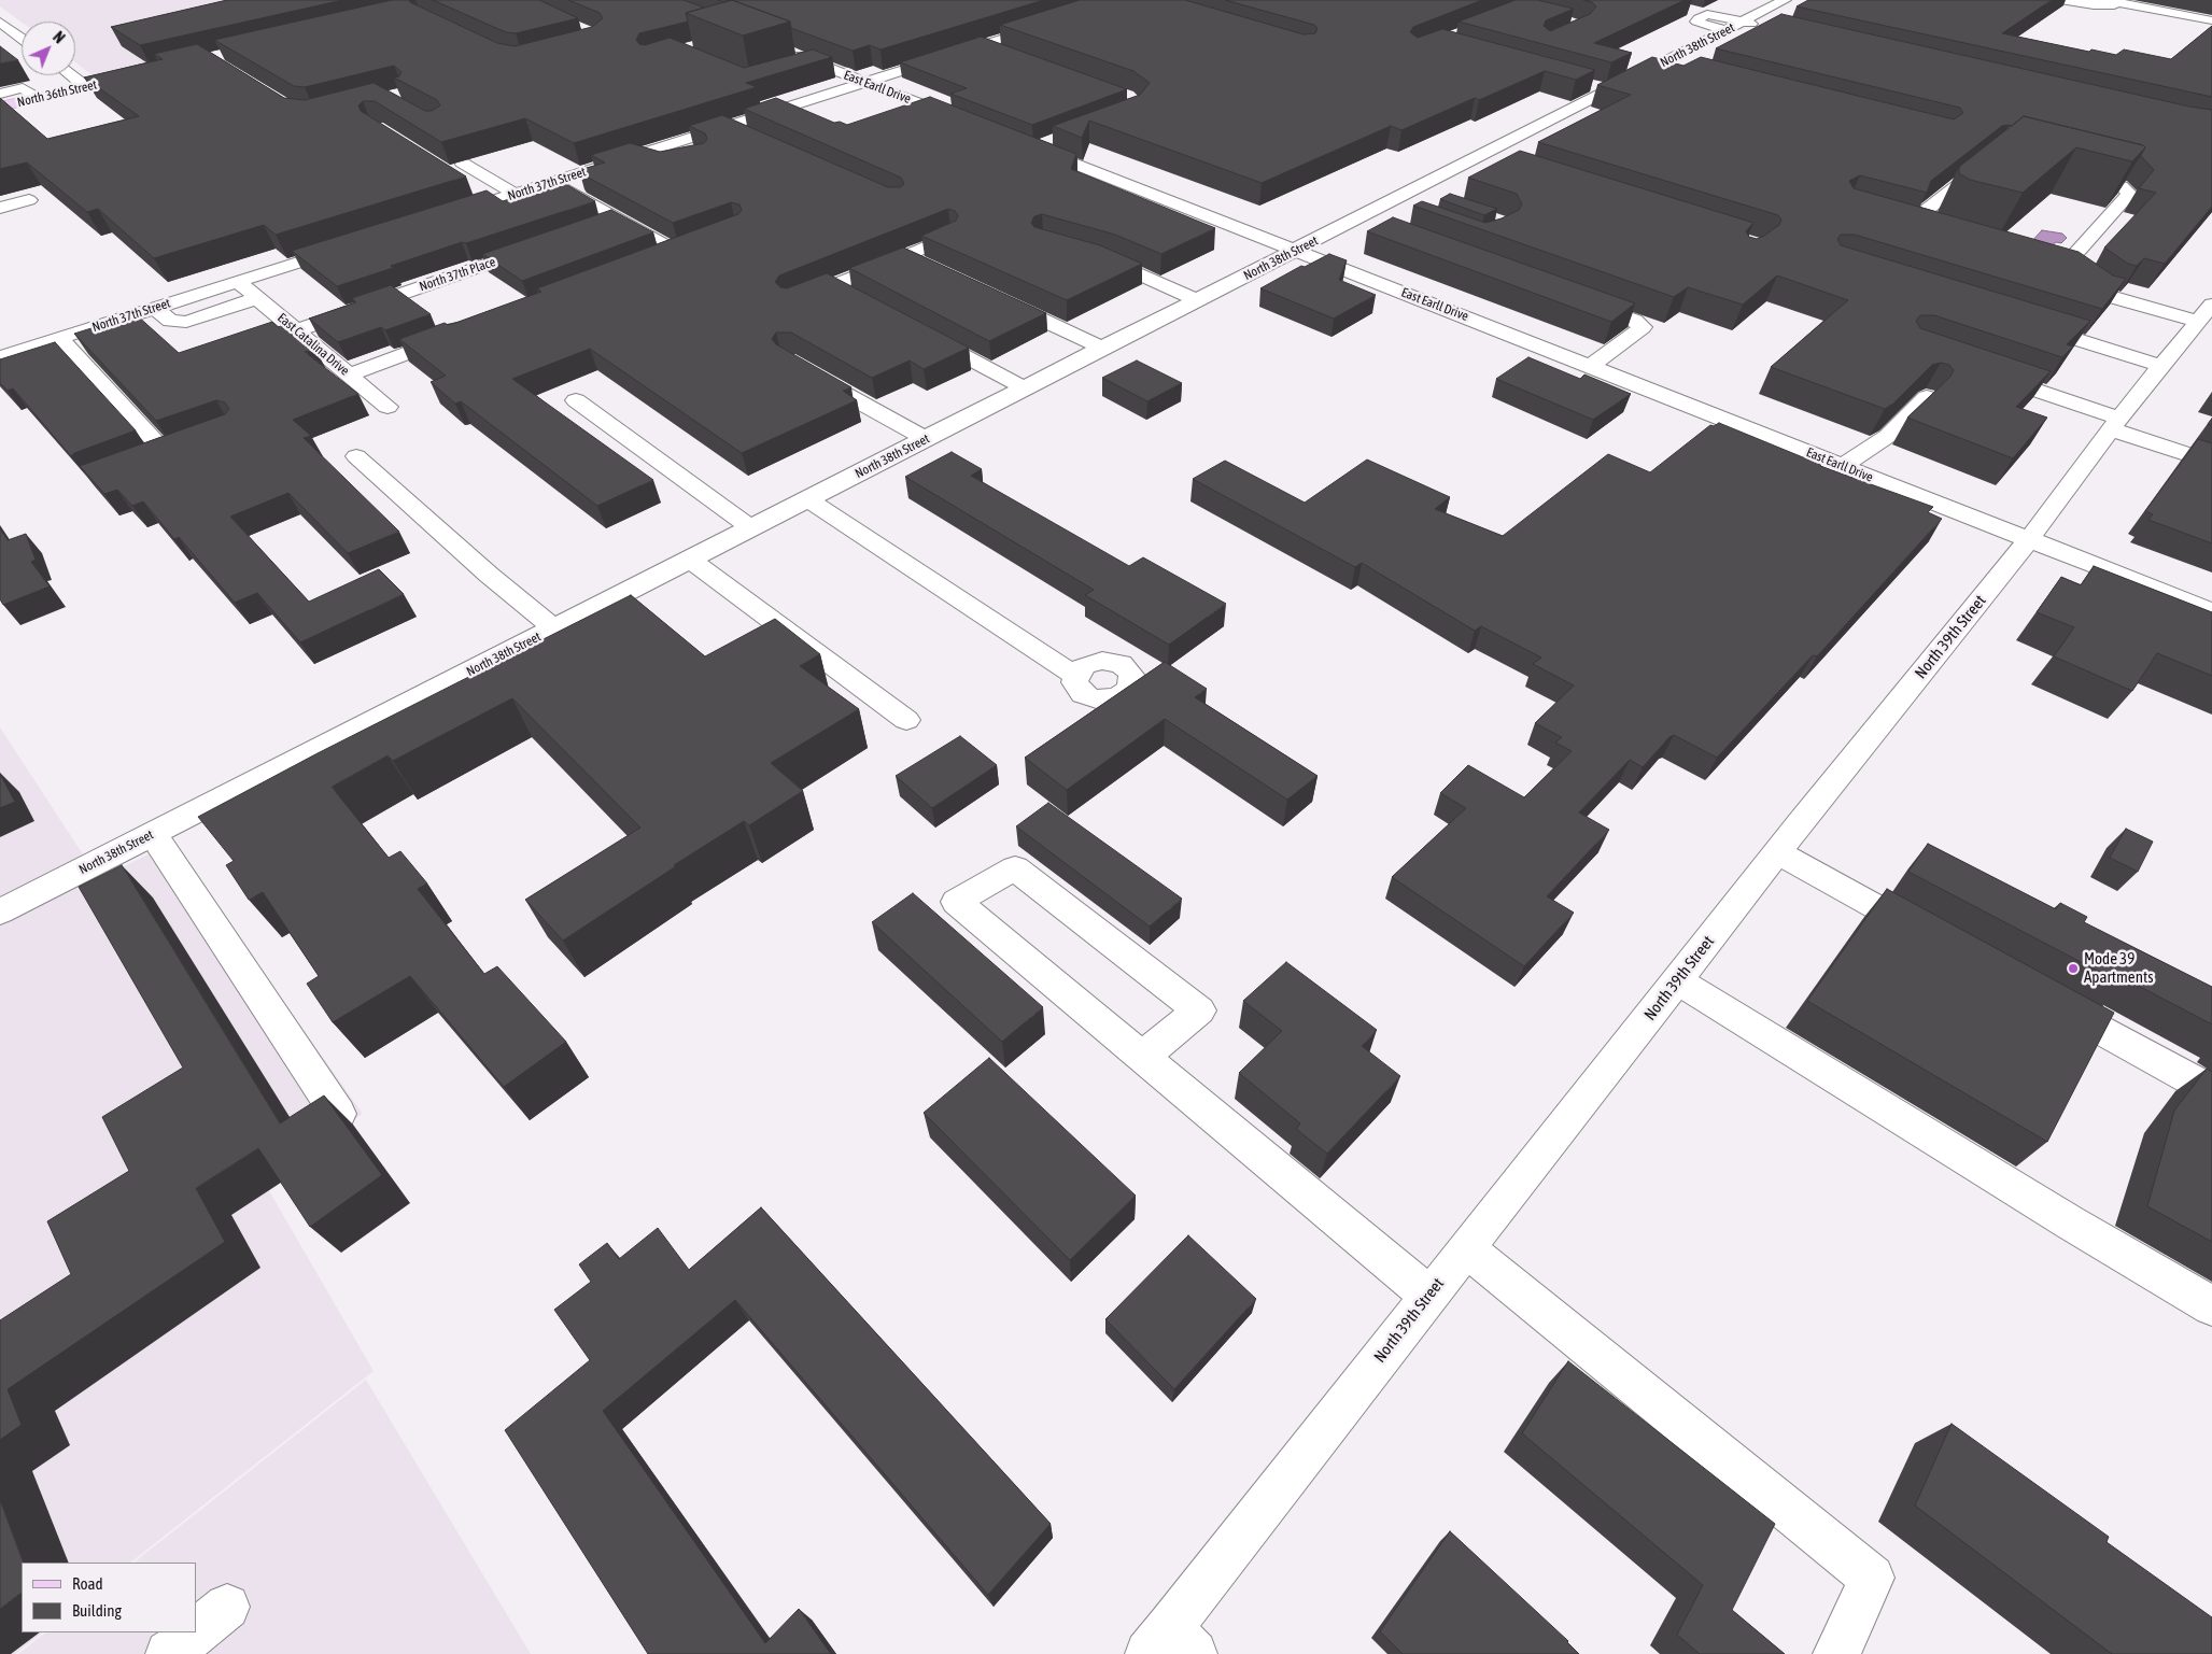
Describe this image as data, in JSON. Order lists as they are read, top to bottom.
{
  "streets": {
    "main road": ["North 36th Street"],
    "street": [
      "North 38th Street",
      "East Earll Drive",
      "North 37th Street",
      "North 37th Place",
      "East Catalina Drive",
      "North 39th Street"
    ]
  },
  "crossings": [
    ["North 38th Street", "East Earll Drive"],
    ["East Earll Drive", "North 37th Street"],
    ["East Earll Drive", "North 39th Street"],
    ["North 37th Street", "East Catalina Drive"],
    ["North 37th Place", "East Catalina Drive"]
  ],
  "places": ["Mode 39 Apartments"],
  "legend": ["Road", "Building"],
  "north": "top right"
}
